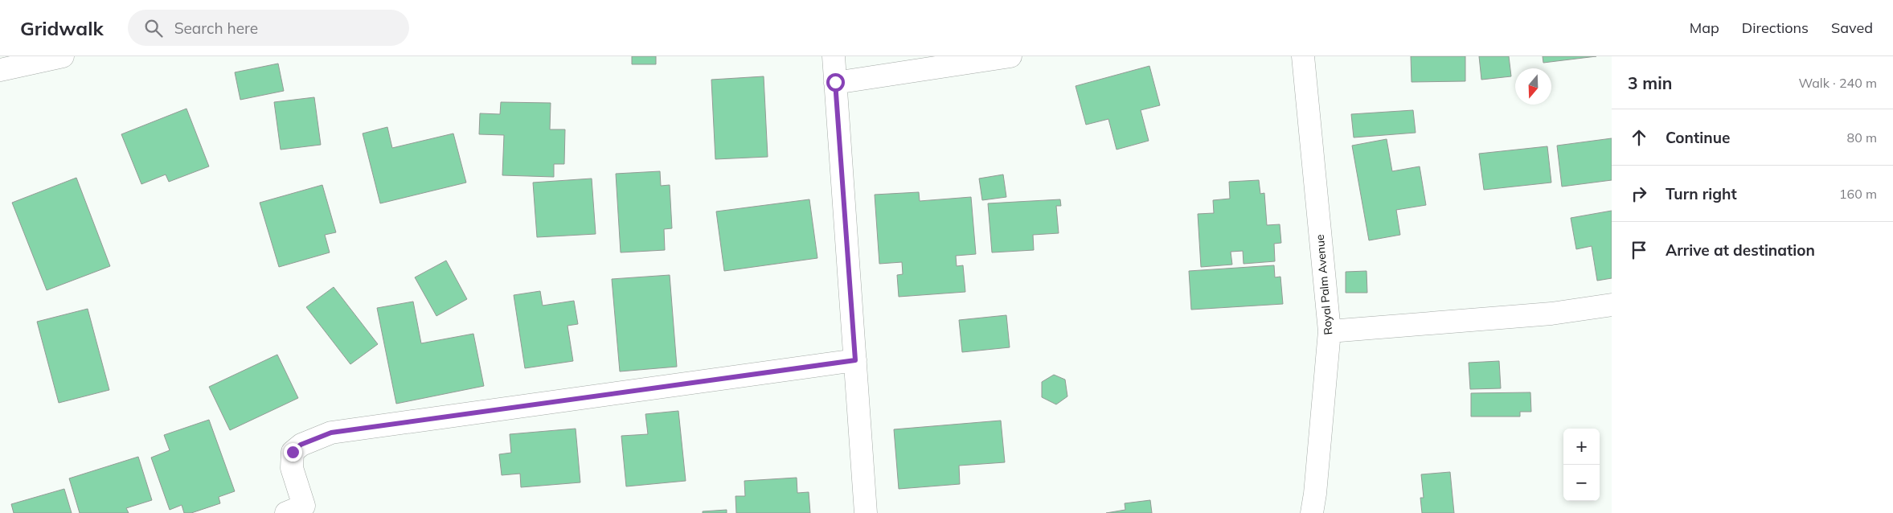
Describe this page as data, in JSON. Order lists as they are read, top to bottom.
{
  "streets": {
    "street": ["Royal Palm Avenue"]
  },
  "north": "bottom",
  "page": {
    "header": "Gridwalk",
    "search": "Search here",
    "nav": ["Map", "Directions", "Saved"],
    "heading": ["3 min", "Walk · 240 m"],
    "list": [
      ["Continue", "80 m"],
      ["Turn right", "160 m"],
      "Arrive at destination"
    ],
    "map_buttons": ["+", "−"]
  }
}
